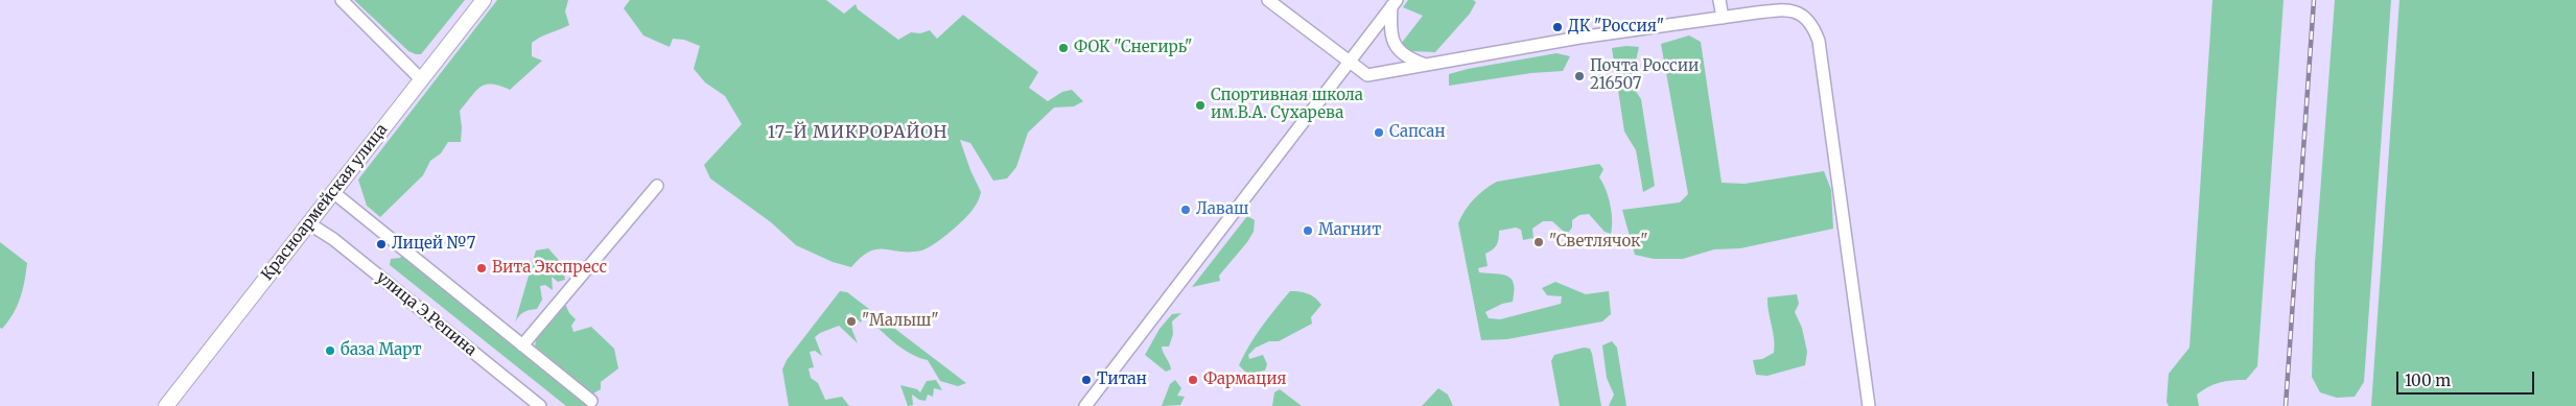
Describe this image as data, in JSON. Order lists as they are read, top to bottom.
{
  "streets": {
    "main road": ["Красноармейская улица"],
    "street": ["улица Э.Репина"]
  },
  "crossings": [
    ["Красноармейская улица", "улица Э.Репина"]
  ],
  "districts": ["17-Й МИКРОРАЙОН"],
  "places": [
    "ДК \"Россия\"",
    "ФОК \"Снегирь\"",
    "Почта России 216507",
    "Спортивная школа им.В.А. Сухарева",
    "Сапсан",
    "Лаваш",
    "Магнит",
    "\"Светлячок\"",
    "Лицей №7",
    "Вита Экспресс",
    "\"Малыш\"",
    "база Март",
    "Титан",
    "Фармация"
  ],
  "scale_bar": "100 m"
}
